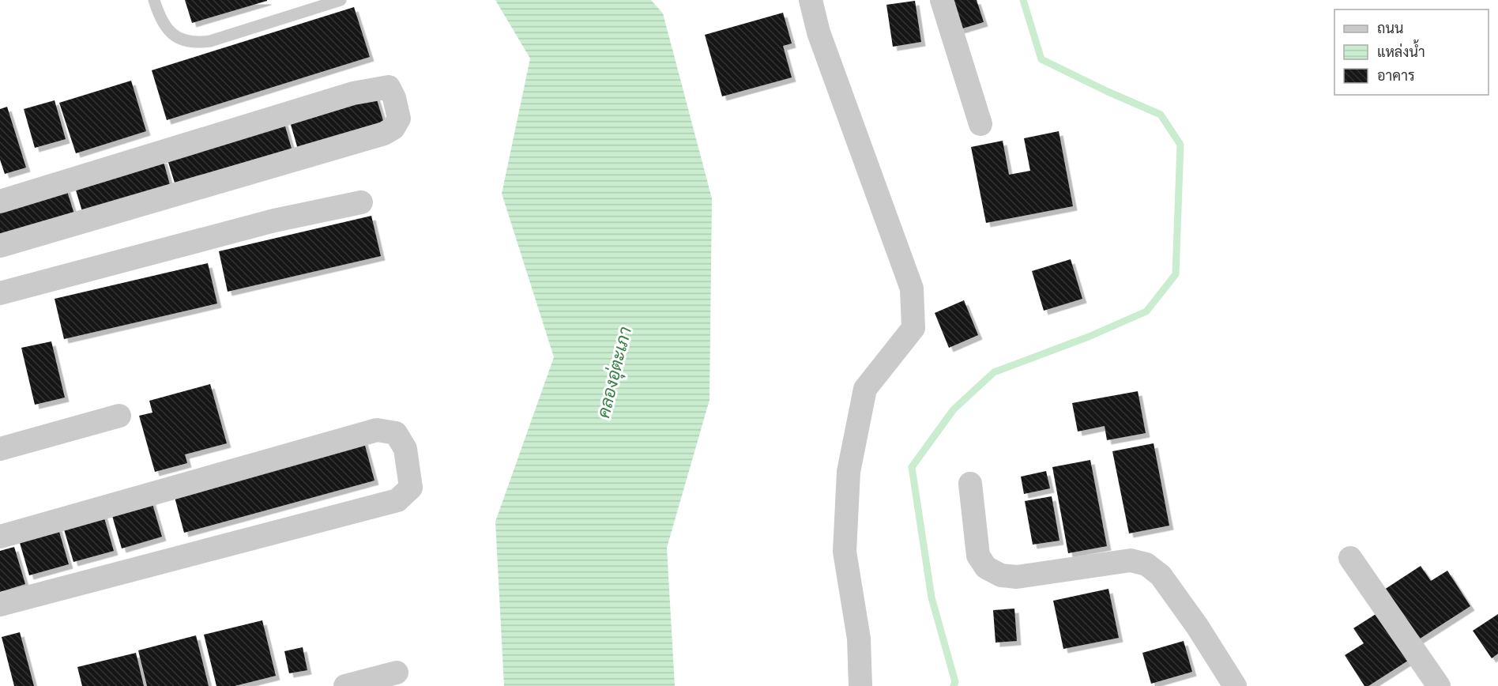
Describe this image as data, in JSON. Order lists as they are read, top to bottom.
{
  "water": ["คลองอุ่ตะเภา"],
  "legend": ["ถนน", "แหล่งน้ำ", "อาคาร"]
}
